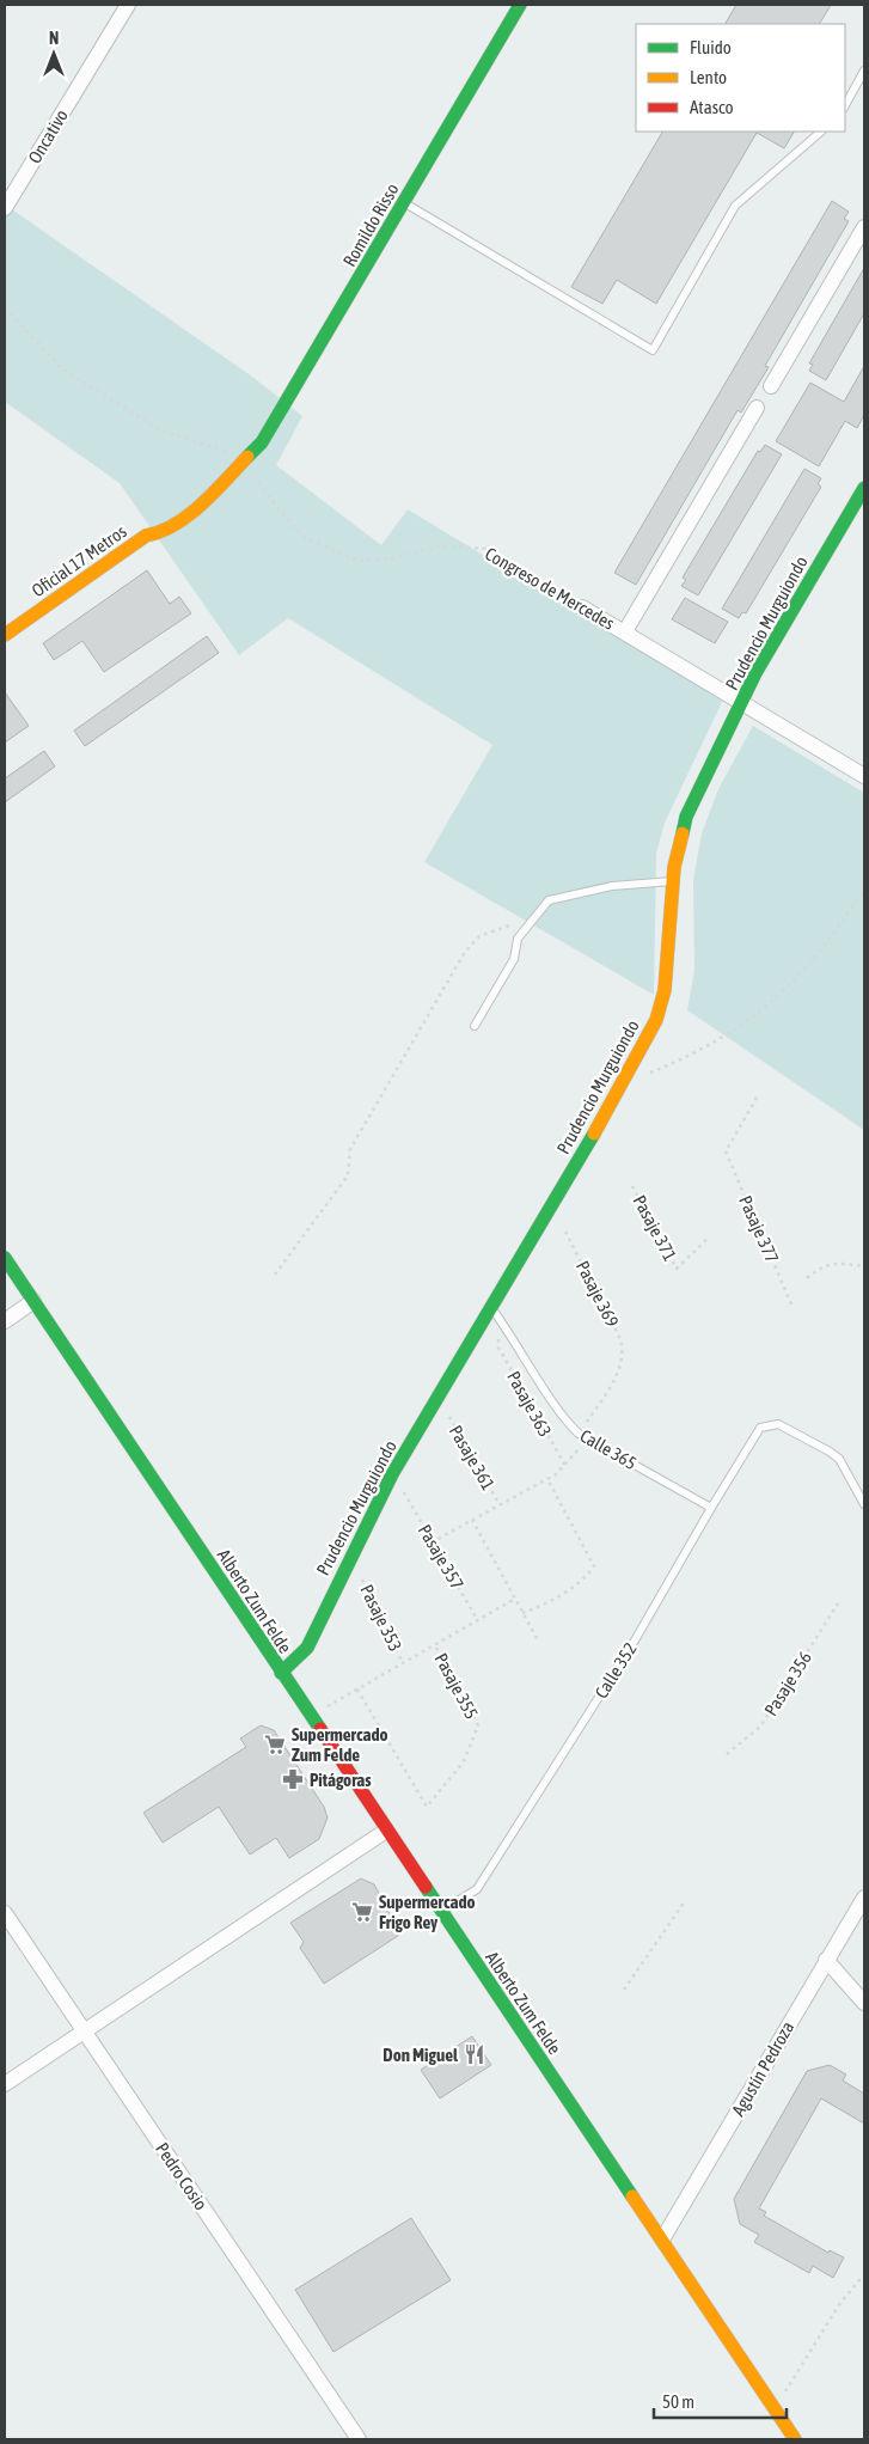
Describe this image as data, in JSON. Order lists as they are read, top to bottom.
{
  "streets": {
    "street": [
      "Oncativo",
      "Romildo Risso",
      "Oficial 17 Metros",
      "Congreso de Mercedes",
      "Prudencio Murguiondo",
      "Alberto Zum Felde",
      "Agustín Pedroza",
      "Pedro Cosio"
    ],
    "lane": ["Calle 365", "Calle 352"],
    "path": [
      "Pasaje 371",
      "Pasaje 377",
      "Pasaje 369",
      "Pasaje 363",
      "Pasaje 361",
      "Pasaje 357",
      "Pasaje 353",
      "Pasaje 356",
      "Pasaje 355"
    ]
  },
  "crossings": [
    ["Romildo Risso", "Oficial 17 Metros"],
    ["Romildo Risso", "Congreso de Mercedes"],
    ["Congreso de Mercedes", "Prudencio Murguiondo"],
    ["Prudencio Murguiondo", "Calle 365"],
    ["Prudencio Murguiondo", "Alberto Zum Felde"],
    ["Pasaje 369", "Calle 365"],
    ["Calle 365", "Calle 352"],
    ["Alberto Zum Felde", "Calle 352"],
    ["Alberto Zum Felde", "Agustín Pedroza"]
  ],
  "places": {
    "supermarket": ["Supermercado Zum Felde", "Supermercado Frigo Rey"],
    "pharmacy": ["Pitágoras"],
    "restaurant": ["Don Miguel"]
  },
  "legend": ["Fluido", "Lento", "Atasco"],
  "scale_bar": "50 m",
  "north": "top"
}
